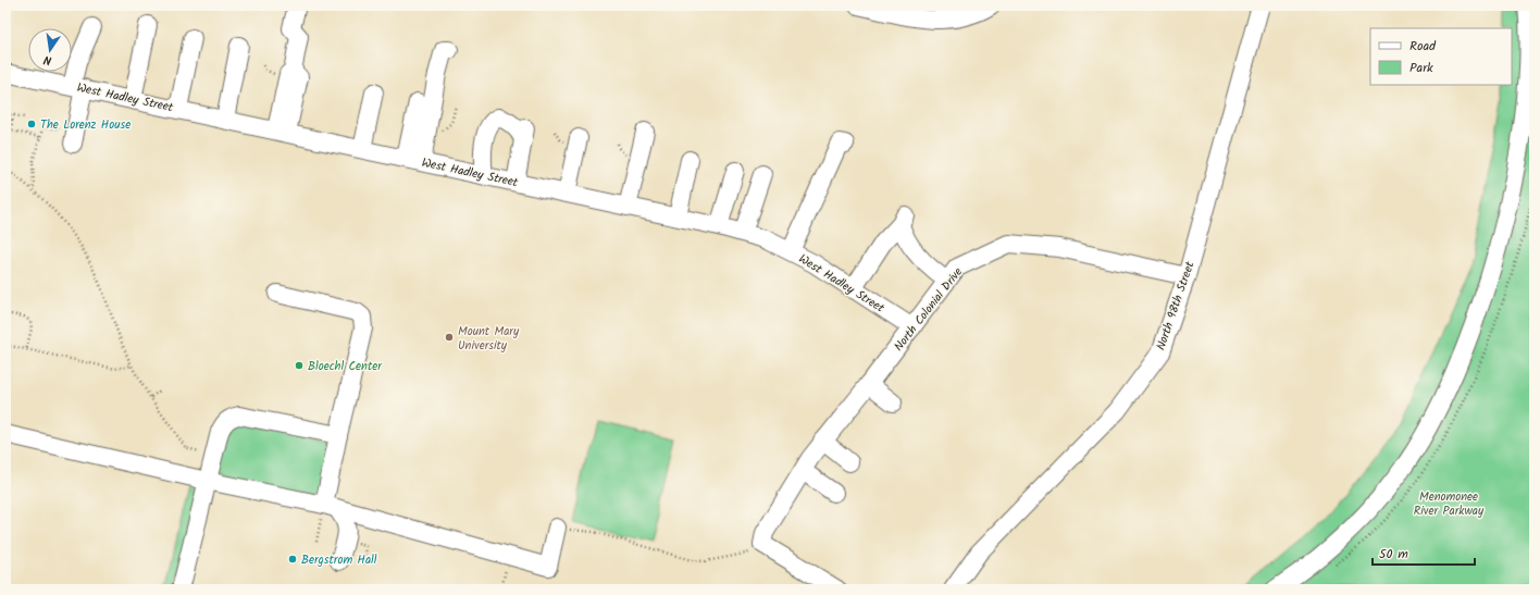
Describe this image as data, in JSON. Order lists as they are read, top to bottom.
{
  "streets": {
    "street": ["West Hadley Street", "North 98th Street", "North Colonial Drive"]
  },
  "crossings": [
    ["West Hadley Street", "North Colonial Drive"],
    ["North 98th Street", "North Colonial Drive"]
  ],
  "parks": ["Menomonee River Parkway"],
  "places": [
    "The Lorenz House",
    "Mount Mary University",
    "Bloechl Center",
    "Bergstrom Hall"
  ],
  "legend": ["Road", "Park"],
  "scale_bar": "50 m",
  "north": "bottom"
}
